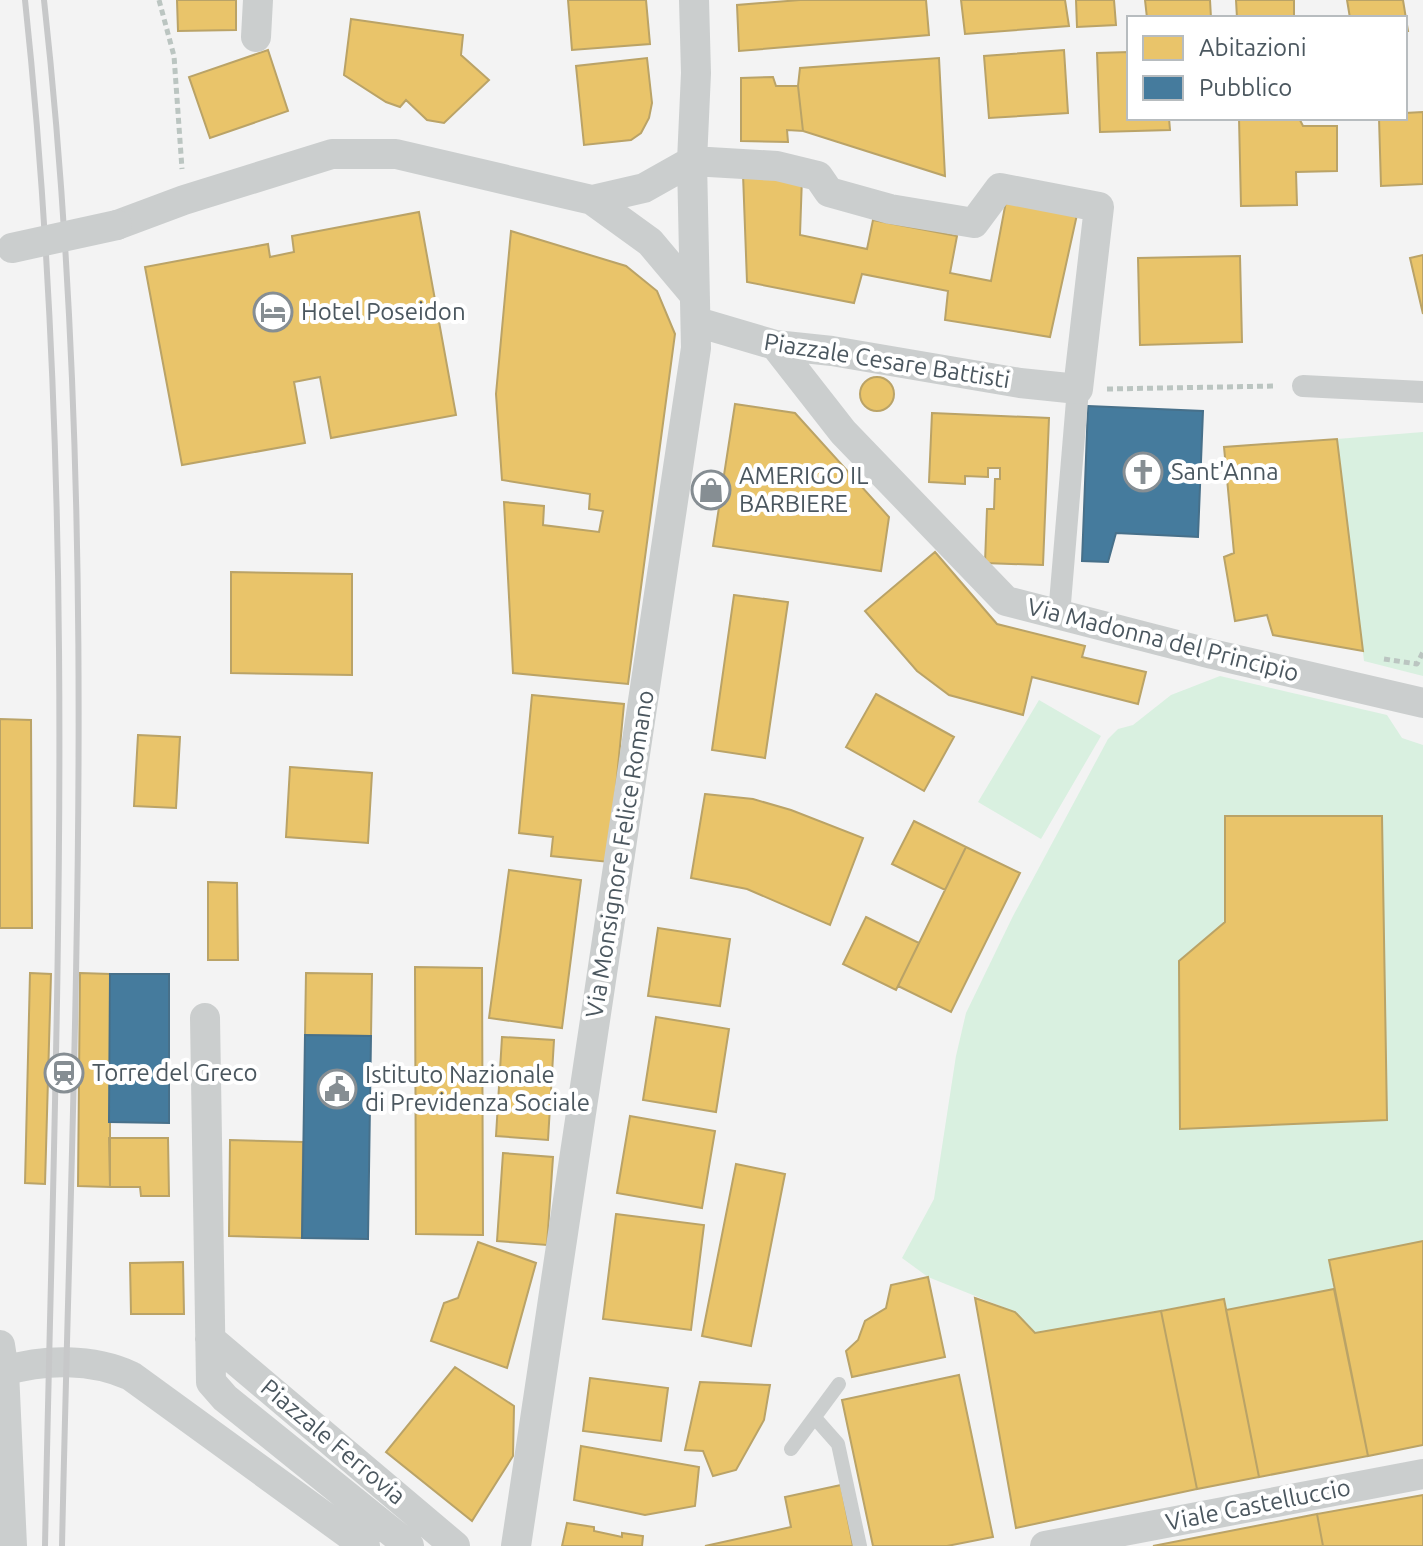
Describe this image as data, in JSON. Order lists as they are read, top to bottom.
{
  "streets": {
    "street": [
      "Piazzale Cesare Battisti",
      "Via Madonna del Principio",
      "Via Monsignore Felice Romano",
      "Piazzale Ferrovia",
      "Viale Castelluccio"
    ]
  },
  "crossings": [
    ["Piazzale Cesare Battisti", "Via Madonna del Principio"],
    ["Piazzale Cesare Battisti", "Via Monsignore Felice Romano"]
  ],
  "places": {
    "hotel": ["Hotel Poseidon"],
    "church": ["Sant'Anna"],
    "shop": ["AMERIGO IL BARBIERE"],
    "station": ["Torre del Greco"],
    "public building": ["Istituto Nazionale di Previdenza Sociale"]
  },
  "legend": ["Abitazioni", "Pubblico"]
}
